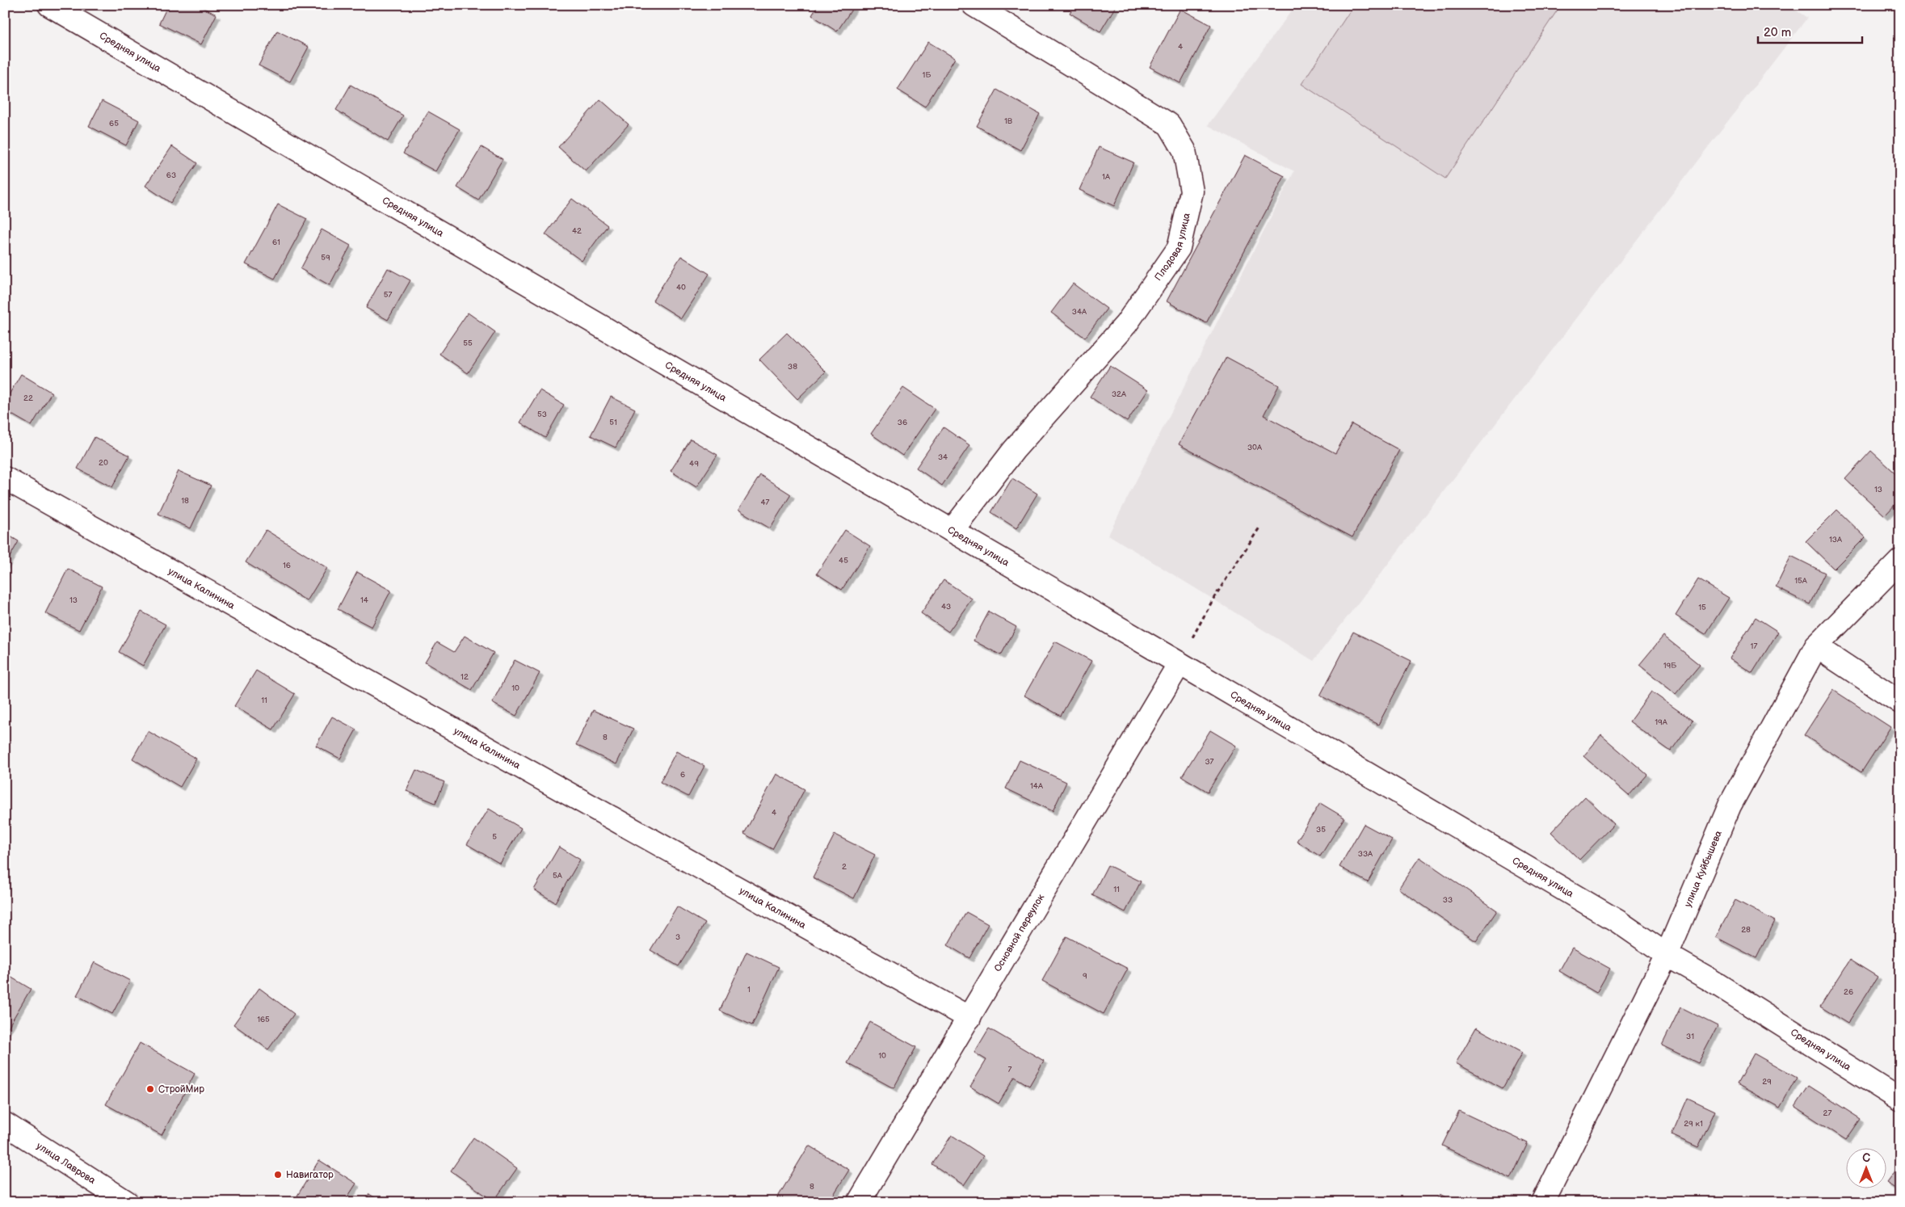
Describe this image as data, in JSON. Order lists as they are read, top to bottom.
{
  "streets": {
    "street": [
      "Средняя улица",
      "Плодовая улица",
      "улица Калинина",
      "улица Куйбышева",
      "Основной переулок",
      "улица Лаврова"
    ]
  },
  "crossings": [
    ["Средняя улица", "Плодовая улица"],
    ["Средняя улица", "улица Куйбышева"],
    ["Средняя улица", "Основной переулок"],
    ["улица Калинина", "Основной переулок"]
  ],
  "places": ["СтройМир", "Навигатор"],
  "house_numbers": [
    "4",
    "1Б",
    "1В",
    "65",
    "63",
    "1А",
    "42",
    "61",
    "59",
    "40",
    "57",
    "34А",
    "55",
    "38",
    "32А",
    "22",
    "53",
    "51",
    "36",
    "30А",
    "34",
    "20",
    "49",
    "13",
    "18",
    "47",
    "13А",
    "45",
    "16",
    "15А",
    "13",
    "14",
    "43",
    "15",
    "17",
    "19Б",
    "12",
    "10",
    "11",
    "19А",
    "8",
    "37",
    "6",
    "14А",
    "4",
    "35",
    "5",
    "33А",
    "2",
    "5А",
    "11",
    "33",
    "28",
    "3",
    "9",
    "1",
    "26",
    "165",
    "31",
    "10",
    "7",
    "29",
    "27",
    "29 к1",
    "8"
  ],
  "scale_bar": "20 m",
  "north": "top"
}
